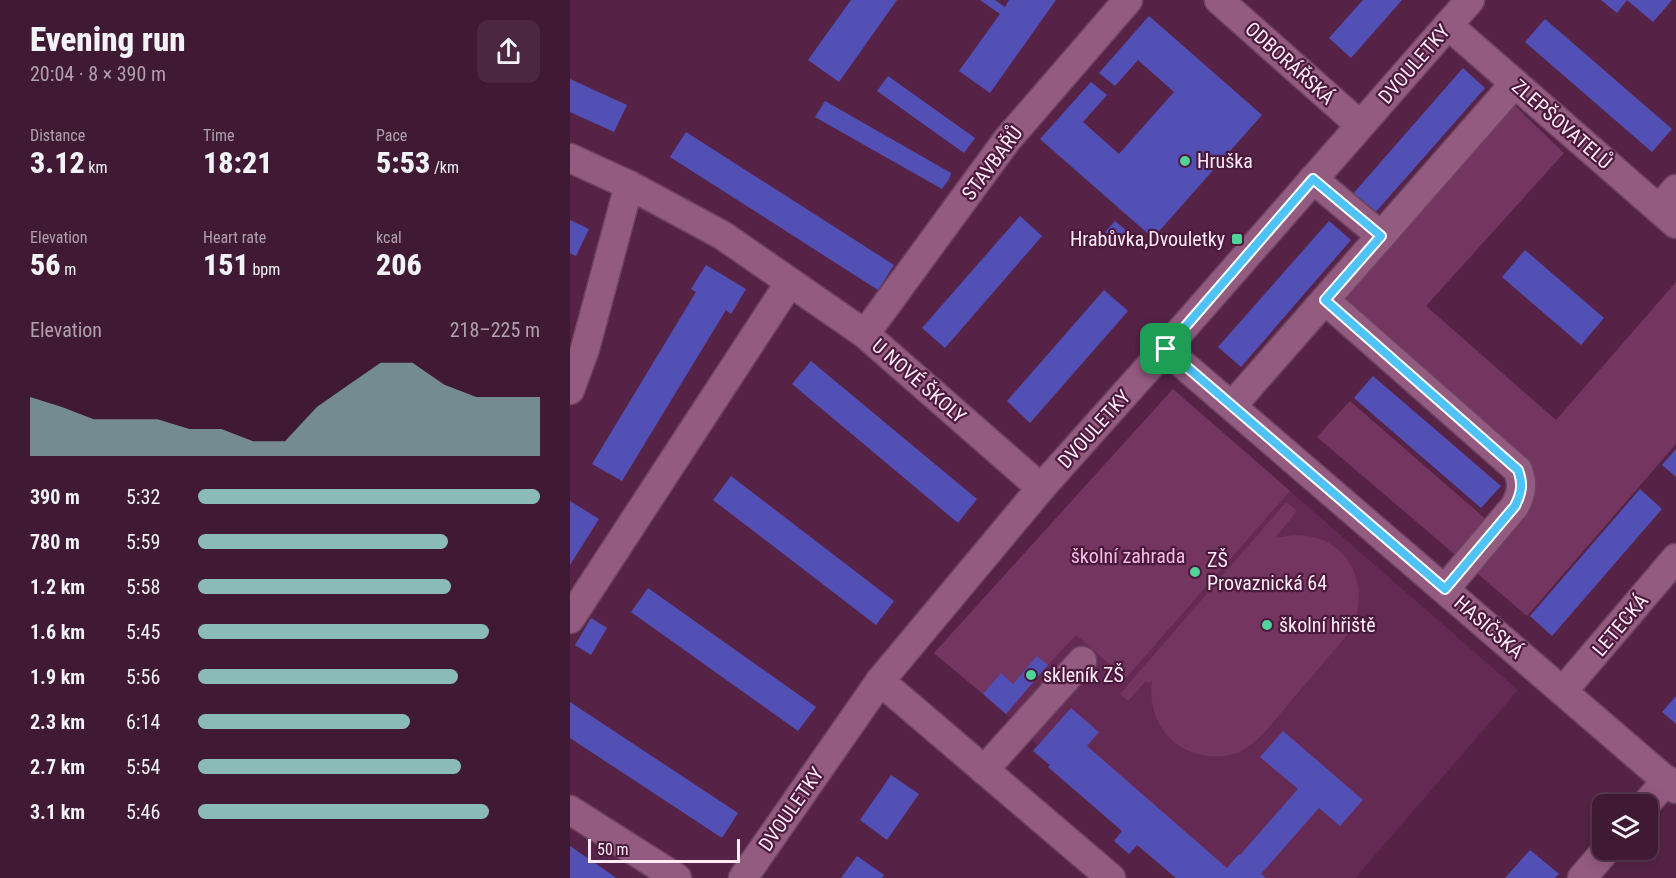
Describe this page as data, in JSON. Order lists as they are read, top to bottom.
{
  "streets": {
    "street": [
      "ODBORÁŘSKÁ",
      "DVOULETKY",
      "ZLEPŠOVATELŮ",
      "STAVBAŘŮ",
      "U NOVÉ ŠKOLY",
      "LETECKÁ",
      "HASIČSKÁ"
    ]
  },
  "crossings": [
    ["ODBORÁŘSKÁ", "DVOULETKY"],
    ["DVOULETKY", "ZLEPŠOVATELŮ"],
    ["DVOULETKY", "U NOVÉ ŠKOLY"],
    ["DVOULETKY", "HASIČSKÁ"],
    ["STAVBAŘŮ", "U NOVÉ ŠKOLY"],
    ["LETECKÁ", "HASIČSKÁ"]
  ],
  "parks": ["školní zahrada"],
  "places": {
    "other": [
      "Hruška",
      "ZŠ Provaznická 64",
      "školní hřiště",
      "skleník ZŠ"
    ],
    "transit": ["Hrabůvka,Dvouletky"]
  },
  "scale_bar": "50 m",
  "page": {
    "heading": ["Evening run", "20:04 · 8 × 390 m"],
    "stats": [
      ["Distance", "3.12 km"],
      ["Time", "18:21"],
      ["Pace", "5:53 /km"],
      ["Elevation", "56 m"],
      ["Heart rate", "151 bpm"],
      ["kcal", "206"]
    ],
    "chart": ["Elevation", "218–225 m"],
    "list": [
      {
        "name": "390 m",
        "note": "5:32"
      },
      {
        "name": "780 m",
        "note": "5:59"
      },
      {
        "name": "1.2 km",
        "note": "5:58"
      },
      {
        "name": "1.6 km",
        "note": "5:45"
      },
      {
        "name": "1.9 km",
        "note": "5:56"
      },
      {
        "name": "2.3 km",
        "note": "6:14"
      },
      {
        "name": "2.7 km",
        "note": "5:54"
      },
      {
        "name": "3.1 km",
        "note": "5:46"
      }
    ],
    "scale": "50 m"
  }
}
